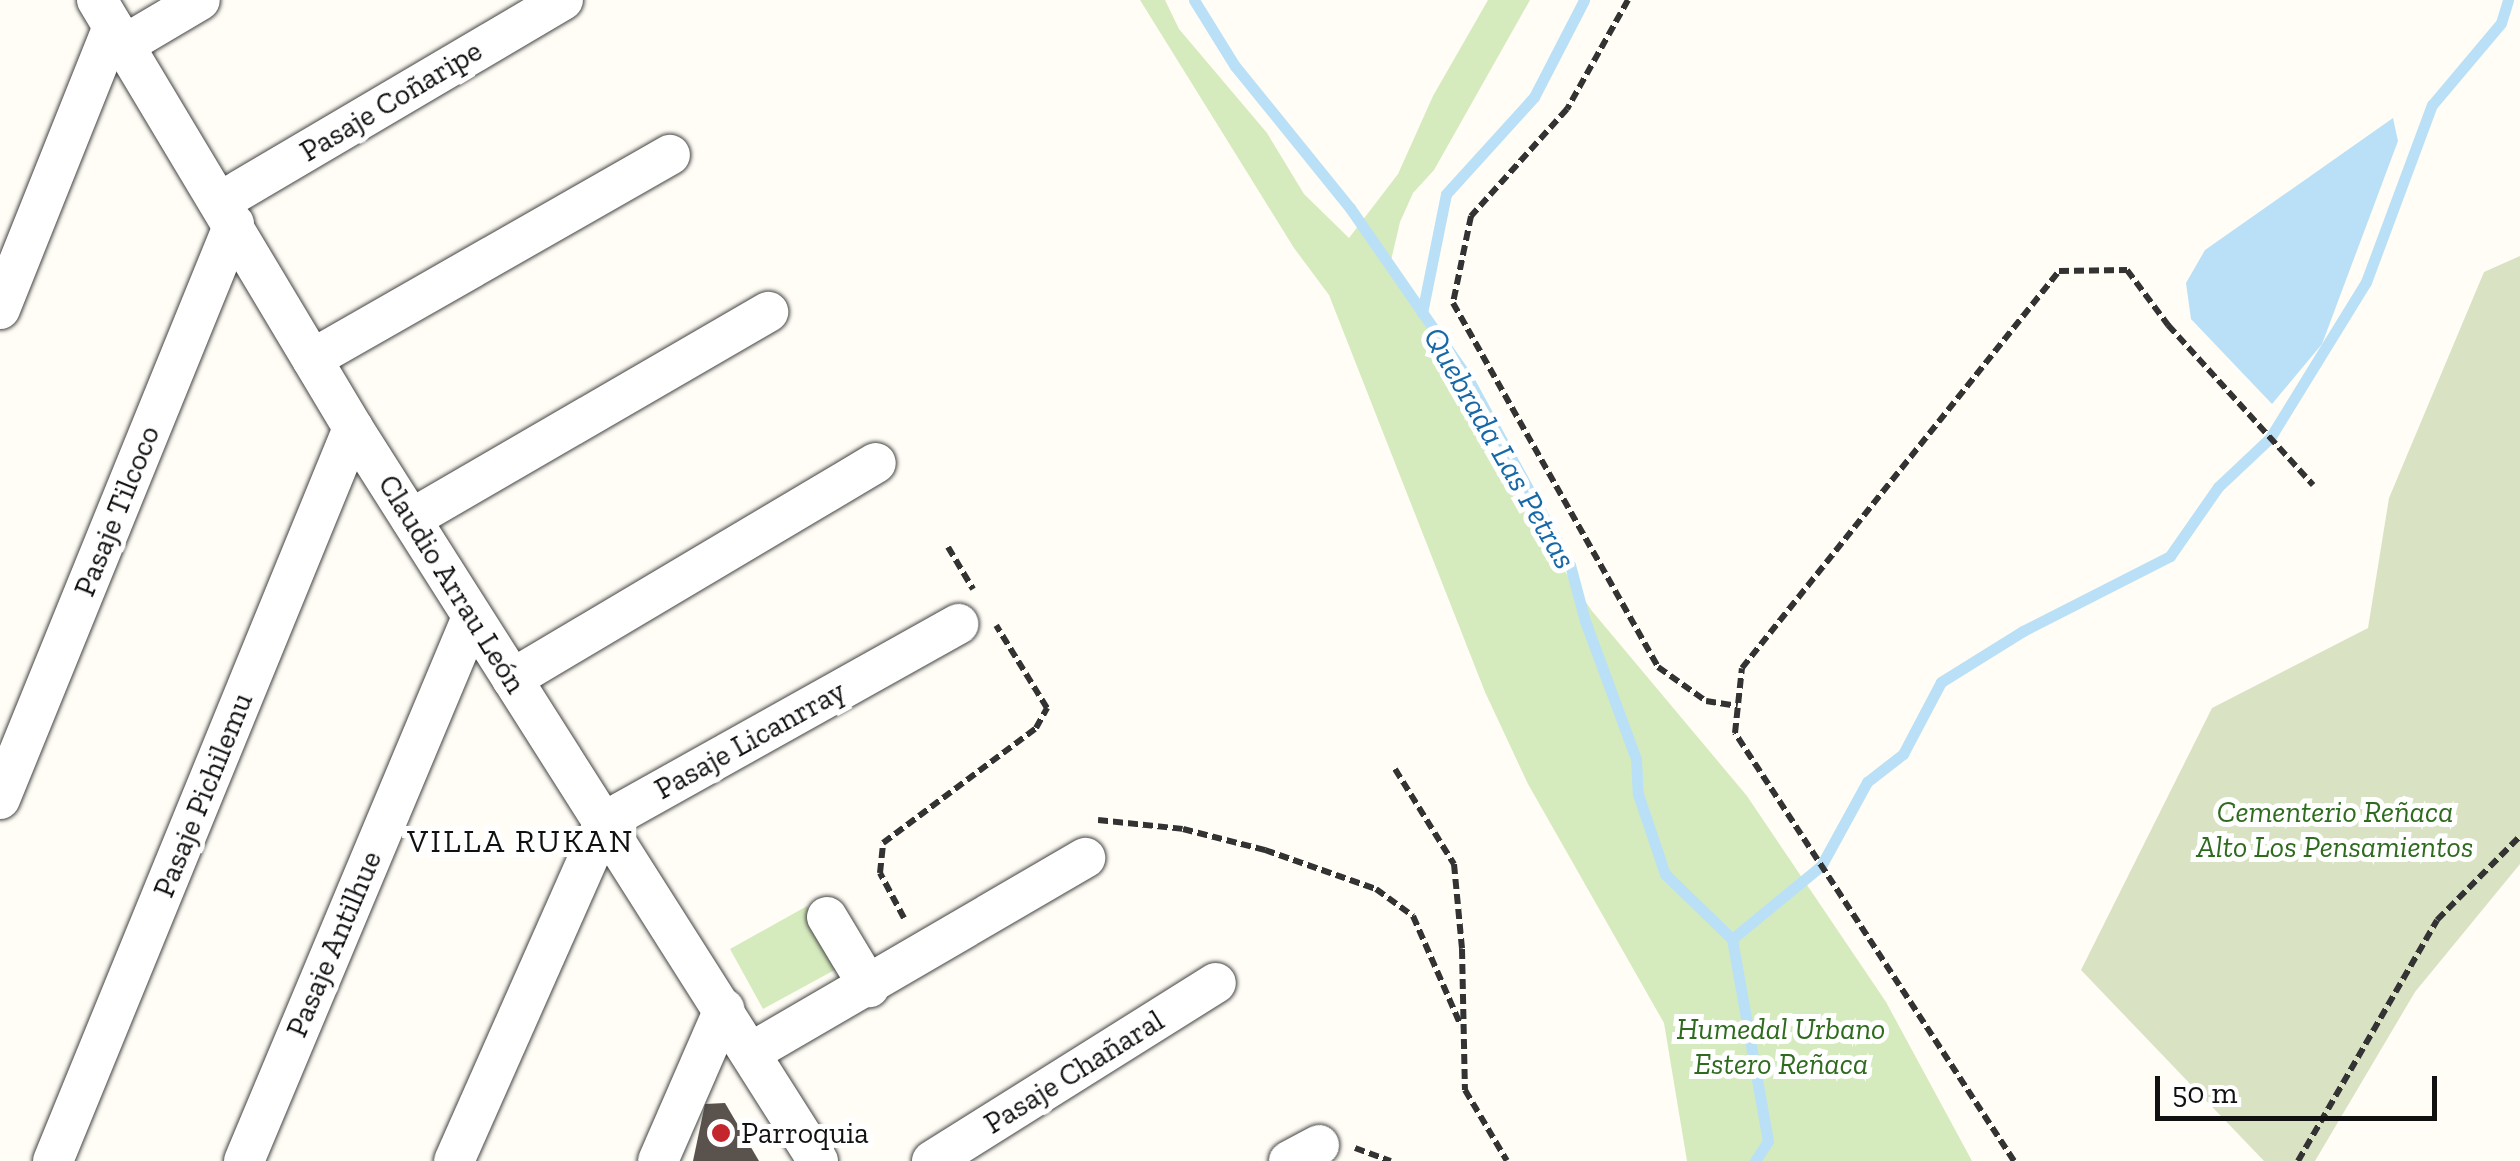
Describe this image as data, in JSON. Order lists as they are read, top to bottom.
{
  "streets": {
    "street": [
      "Pasaje Coñaripe",
      "Pasaje Tilcoco",
      "Claudio Arrau León",
      "Pasaje Licanrray",
      "Pasaje Pichilemu",
      "Pasaje Antilhue",
      "Pasaje Chañaral"
    ]
  },
  "crossings": [
    ["Pasaje Coñaripe", "Pasaje Tilcoco"],
    ["Pasaje Coñaripe", "Claudio Arrau León"],
    ["Pasaje Tilcoco", "Claudio Arrau León"],
    ["Claudio Arrau León", "Pasaje Licanrray"],
    ["Claudio Arrau León", "Pasaje Pichilemu"],
    ["Claudio Arrau León", "Pasaje Antilhue"]
  ],
  "districts": ["VILLA RUKAN"],
  "water": ["Quebrada Las Petras"],
  "parks": ["Cementerio Reñaca Alto Los Pensamientos", "Humedal Urbano Estero Reñaca"],
  "places": ["Parroquia"],
  "scale_bar": "50 m"
}
